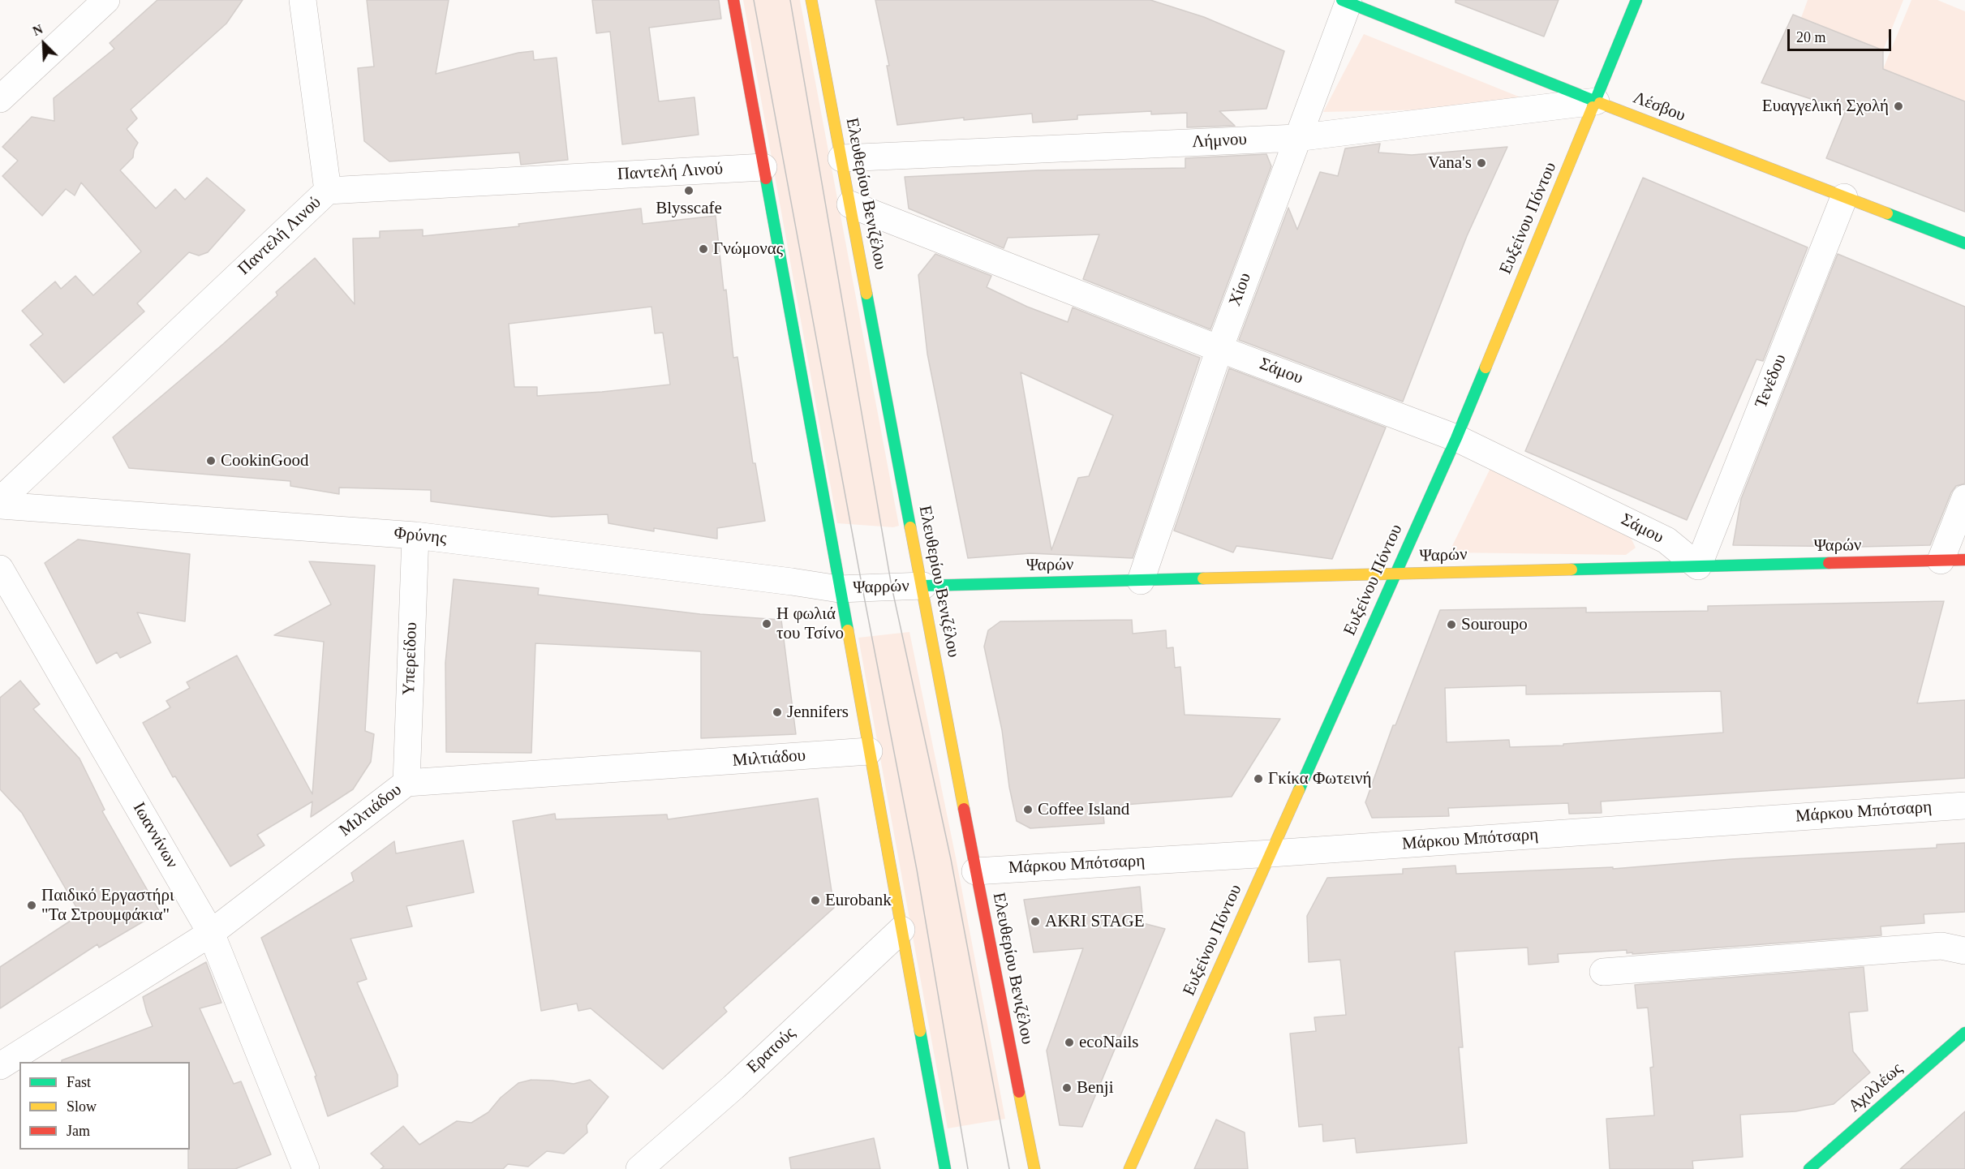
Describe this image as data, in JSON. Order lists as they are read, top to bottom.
{
  "streets": {
    "street": [
      "Λέσβου",
      "Λήμνου",
      "Παντελή Λινού",
      "Ελευθερίου Βενιζέλου",
      "Ευξείνου Πόντου",
      "Χίου",
      "Σάμου",
      "Τενέδου",
      "Φρύνης",
      "Ψαρών",
      "Ψαρρών",
      "Υπερείδου",
      "Μιλτιάδου",
      "Μάρκου Μπότσαρη",
      "Ιωαννίνων",
      "Ερατούς",
      "Αχιλλέως"
    ]
  },
  "crossings": [
    ["Λέσβου", "Λήμνου"],
    ["Λέσβου", "Ευξείνου Πόντου"],
    ["Λέσβου", "Χίου"],
    ["Λέσβου", "Τενέδου"],
    ["Λήμνου", "Ελευθερίου Βενιζέλου"],
    ["Λήμνου", "Ευξείνου Πόντου"],
    ["Λήμνου", "Χίου"],
    ["Ελευθερίου Βενιζέλου", "Σάμου"],
    ["Ελευθερίου Βενιζέλου", "Ψαρών"],
    ["Ελευθερίου Βενιζέλου", "Ψαρρών"],
    ["Ελευθερίου Βενιζέλου", "Μάρκου Μπότσαρη"],
    ["Ευξείνου Πόντου", "Σάμου"],
    ["Ευξείνου Πόντου", "Ψαρών"],
    ["Ευξείνου Πόντου", "Μάρκου Μπότσαρη"],
    ["Χίου", "Σάμου"],
    ["Χίου", "Ψαρών"],
    ["Σάμου", "Τενέδου"],
    ["Σάμου", "Ψαρών"],
    ["Τενέδου", "Ψαρών"],
    ["Φρύνης", "Ψαρρών"],
    ["Φρύνης", "Υπερείδου"],
    ["Ψαρών", "Ψαρρών"],
    ["Υπερείδου", "Μιλτιάδου"],
    ["Μιλτιάδου", "Ιωαννίνων"]
  ],
  "places": [
    "Ευαγγελική Σχολή",
    "Vana's",
    "Blysscafe",
    "Γνώμονας",
    "CookinGood",
    "Η φωλιά του Τσίνο",
    "Souroupo",
    "Jennifers",
    "Γκίκα Φωτεινή",
    "Coffee Island",
    "Eurobank",
    "Παιδικό Εργαστήρι \"Τα Στρουμφάκια\"",
    "AKRI STAGE",
    "ecoNails",
    "Benji"
  ],
  "legend": ["Fast", "Slow", "Jam"],
  "scale_bar": "20 m",
  "north": "top left"
}
